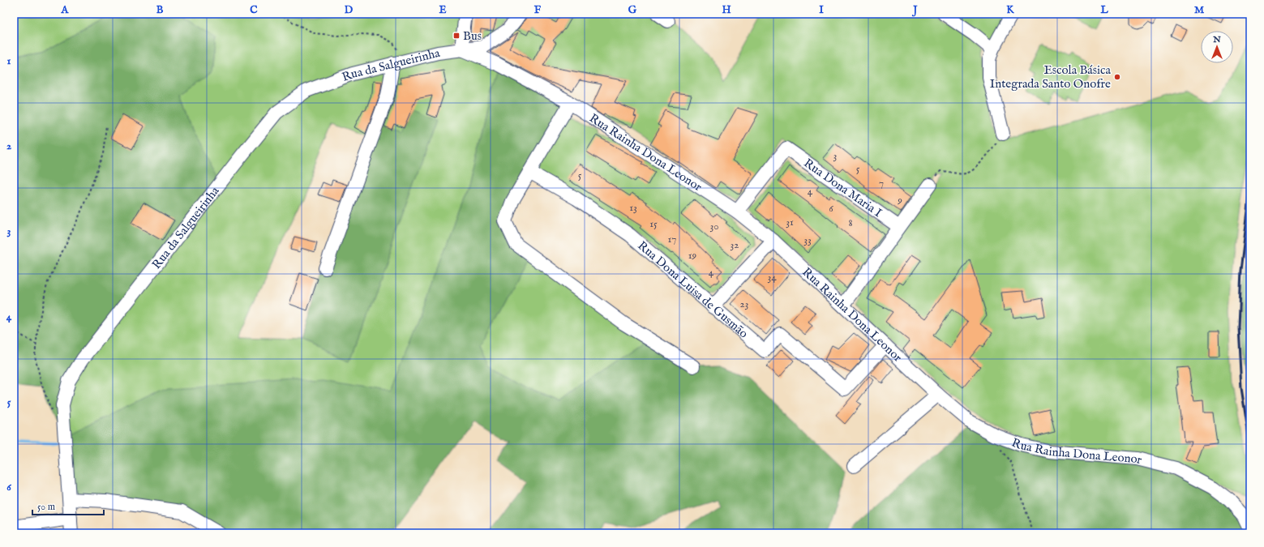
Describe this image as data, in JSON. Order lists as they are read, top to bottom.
{
  "streets": {
    "street": [
      "Rua da Salgueirinha",
      "Rua Rainha Dona Leonor",
      "Rua Dona Maria I",
      "Rua Dona Luisa de Gusmão"
    ]
  },
  "crossings": [
    ["Rua da Salgueirinha", "Rua Rainha Dona Leonor"],
    ["Rua Rainha Dona Leonor", "Rua Dona Maria I"],
    ["Rua Rainha Dona Leonor", "Rua Dona Luisa de Gusmão"]
  ],
  "places": {
    "transit": ["Bus"],
    "other": ["Escola Básica Integrada Santo Onofre"]
  },
  "house_numbers": [
    "3",
    "5",
    "5",
    "7",
    "4",
    "9",
    "13",
    "6",
    "31",
    "8",
    "15",
    "30",
    "17",
    "33",
    "32",
    "19",
    "4",
    "34",
    "23"
  ],
  "scale_bar": "50 m",
  "north": "top",
  "grid": {
    "columns": [
      "A",
      "B",
      "C",
      "D",
      "E",
      "F",
      "G",
      "H",
      "I",
      "J",
      "K",
      "L",
      "M"
    ],
    "rows": [
      "1",
      "2",
      "3",
      "4",
      "5",
      "6"
    ]
  }
}
